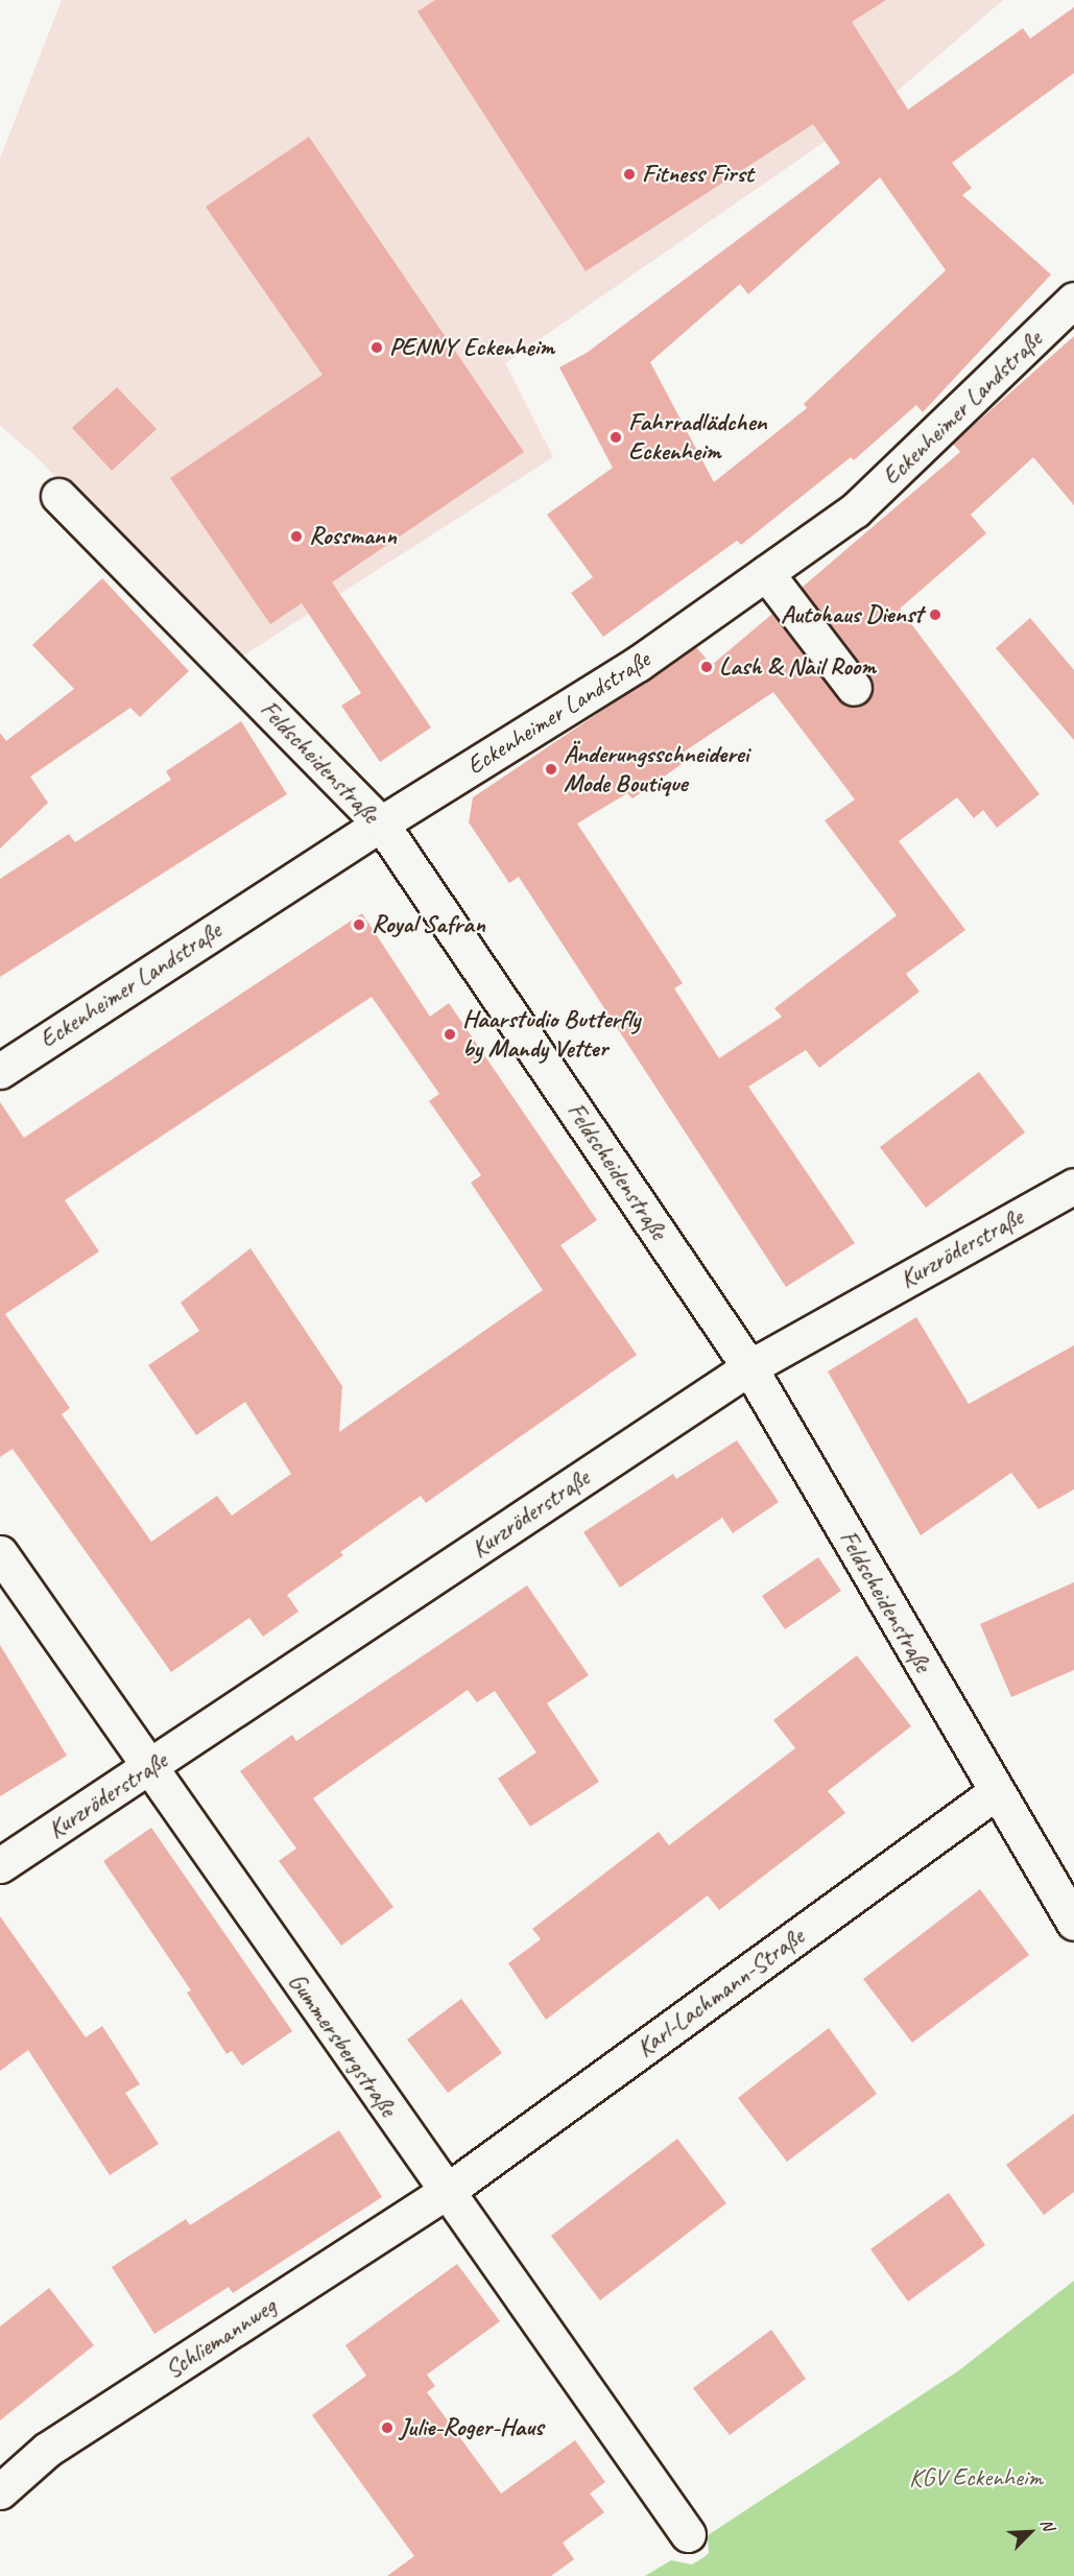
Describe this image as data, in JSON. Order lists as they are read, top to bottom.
{
  "streets": {
    "street": [
      "Eckenheimer Landstraße",
      "Feldscheidenstraße",
      "Kurzröderstraße",
      "Karl-Lachmann-Straße",
      "Gummersbergstraße",
      "Schliemannweg"
    ]
  },
  "crossings": [
    ["Eckenheimer Landstraße", "Feldscheidenstraße"],
    ["Feldscheidenstraße", "Kurzröderstraße"],
    ["Feldscheidenstraße", "Karl-Lachmann-Straße"],
    ["Kurzröderstraße", "Gummersbergstraße"],
    ["Karl-Lachmann-Straße", "Gummersbergstraße"],
    ["Karl-Lachmann-Straße", "Schliemannweg"],
    ["Gummersbergstraße", "Schliemannweg"]
  ],
  "parks": ["KGV Eckenheim"],
  "places": [
    "Fitness First",
    "PENNY Eckenheim",
    "Fahrradlädchen Eckenheim",
    "Rossmann",
    "Autohaus Dienst",
    "Lash & Nail Room",
    "Änderungsschneiderei Mode Boutique",
    "Royal Safran",
    "Haarstudio Butterfly by Mandy Vetter",
    "Julie-Roger-Haus"
  ],
  "north": "top right"
}
